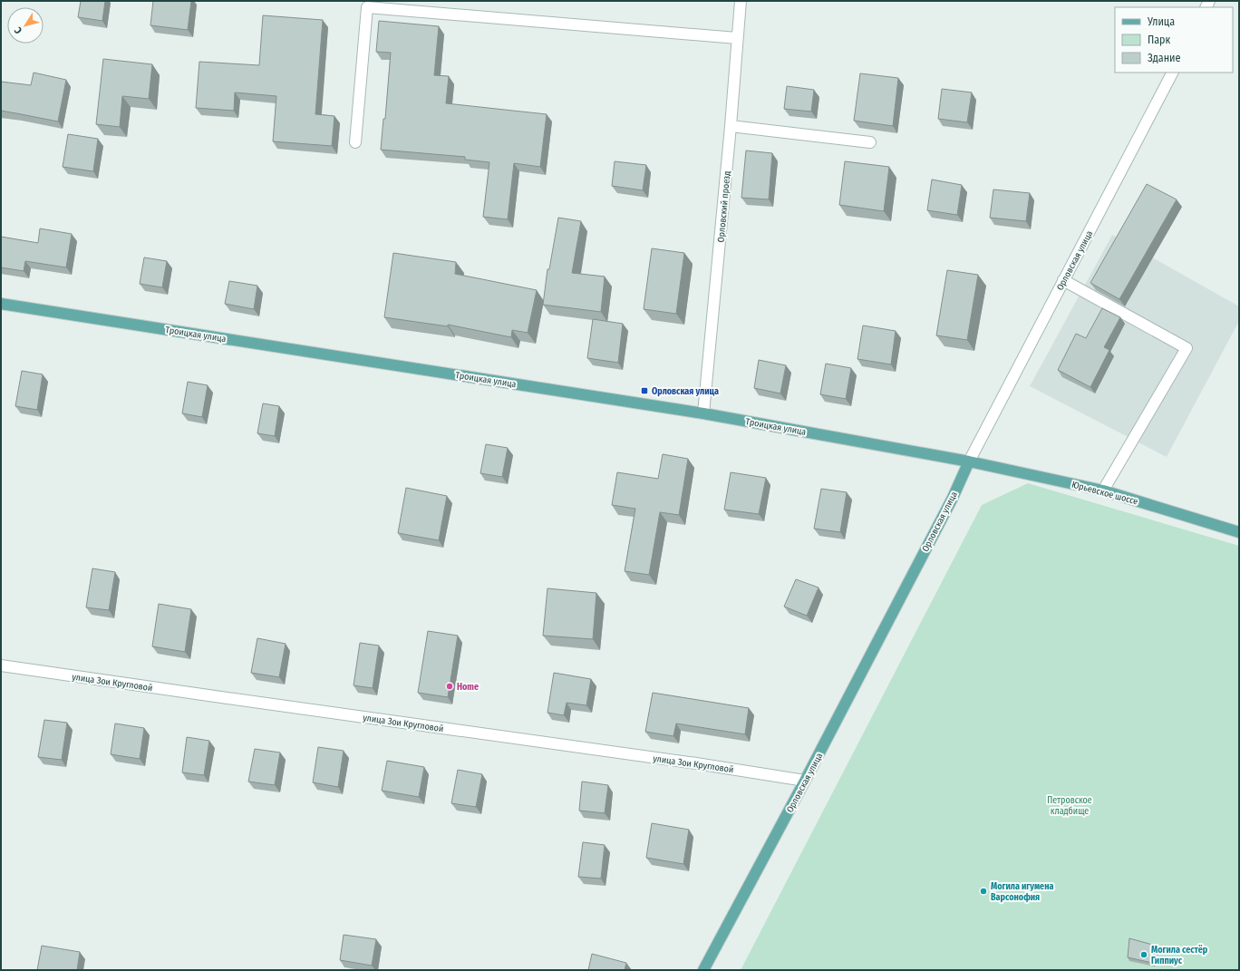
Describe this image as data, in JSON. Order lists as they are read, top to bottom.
{
  "streets": {
    "main road": ["Орловская улица", "Троицкая улица", "Юрьевское шоссе"],
    "street": ["Орловский проезд", "улица Зои Кругловой"]
  },
  "crossings": [
    ["Орловский проезд", "Троицкая улица"],
    ["Орловская улица", "Троицкая улица"],
    ["Орловская улица", "Юрьевское шоссе"],
    ["Орловская улица", "улица Зои Кругловой"],
    ["Троицкая улица", "Юрьевское шоссе"]
  ],
  "parks": ["Петровское кладбище"],
  "places": {
    "transit": ["Орловская улица"],
    "other": ["Home", "Могила игумена Варсонофия", "Могила сестёр Гиппиус"]
  },
  "legend": ["Улица", "Парк", "Здание"],
  "north": "bottom left"
}
